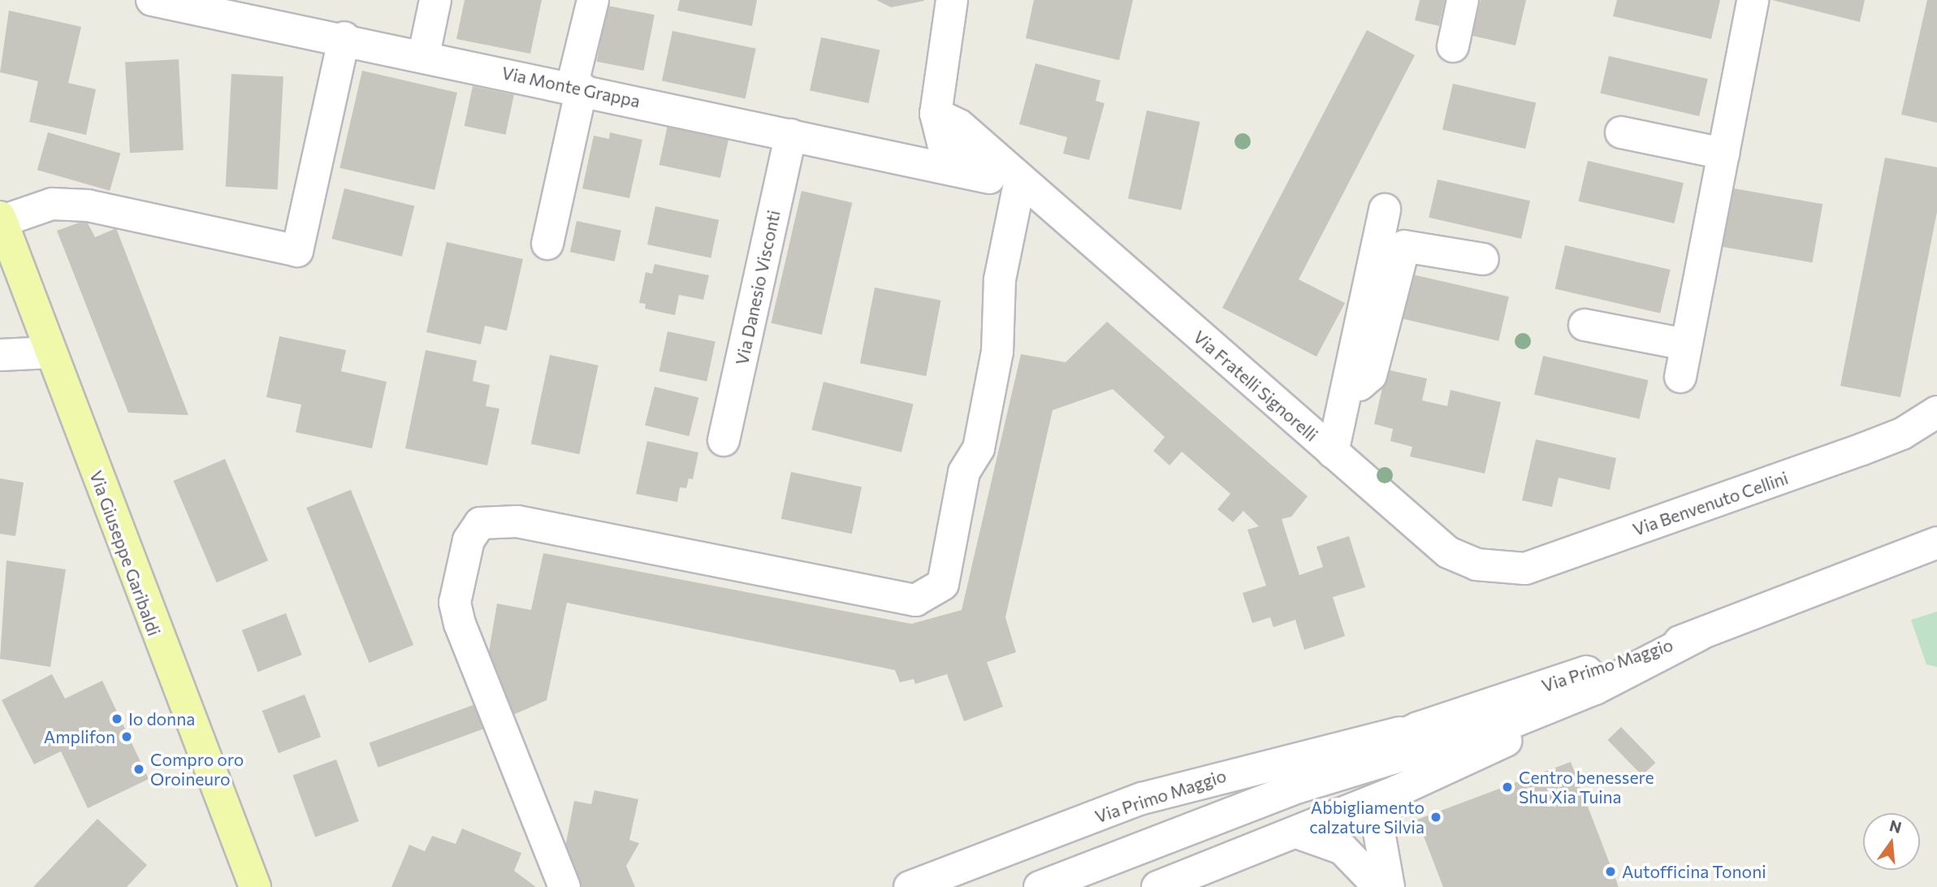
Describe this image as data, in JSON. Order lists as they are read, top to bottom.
{
  "streets": {
    "main road": ["Via Giuseppe Garibaldi"],
    "street": [
      "Via Monte Grappa",
      "Via Danesio Visconti",
      "Via Fratelli Signorelli",
      "Via Benvenuto Cellini",
      "Via Primo Maggio"
    ]
  },
  "crossings": [
    ["Via Monte Grappa", "Via Danesio Visconti"],
    ["Via Monte Grappa", "Via Fratelli Signorelli"],
    ["Via Fratelli Signorelli", "Via Benvenuto Cellini"]
  ],
  "places": [
    "Io donna",
    "Amplifon",
    "Compro oro Oroineuro",
    "Centro benessere Shu Xia Tuina",
    "Abbigliamento calzature Silvia",
    "Autofficina Tononi"
  ],
  "north": "top"
}
